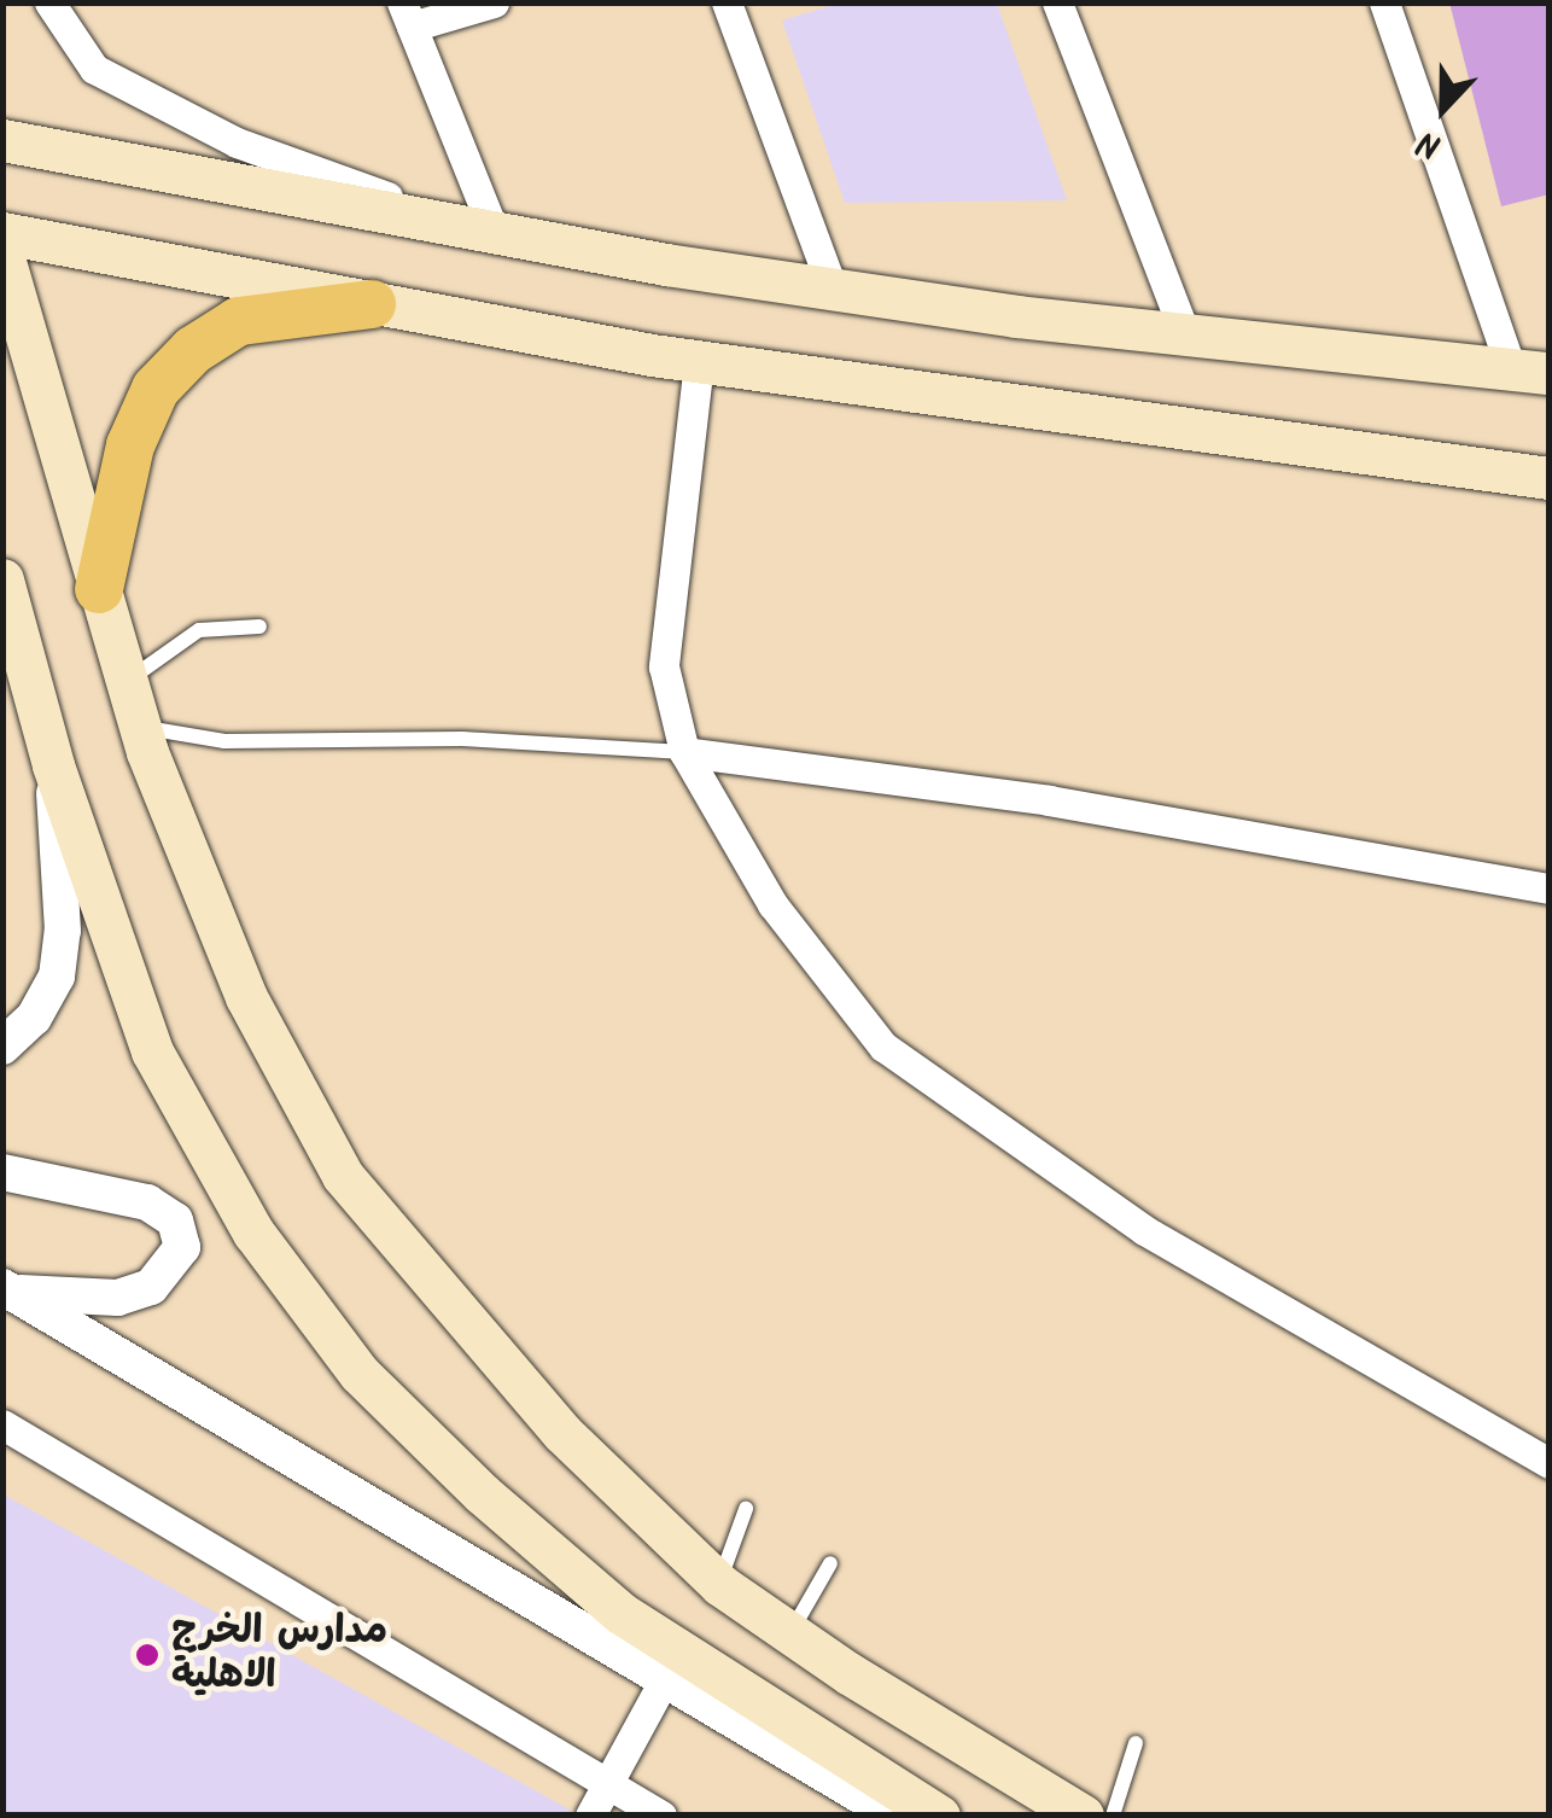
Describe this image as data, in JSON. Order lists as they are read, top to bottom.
{
  "places": ["مدارس الخرج الاهلية"],
  "north": "bottom"
}
